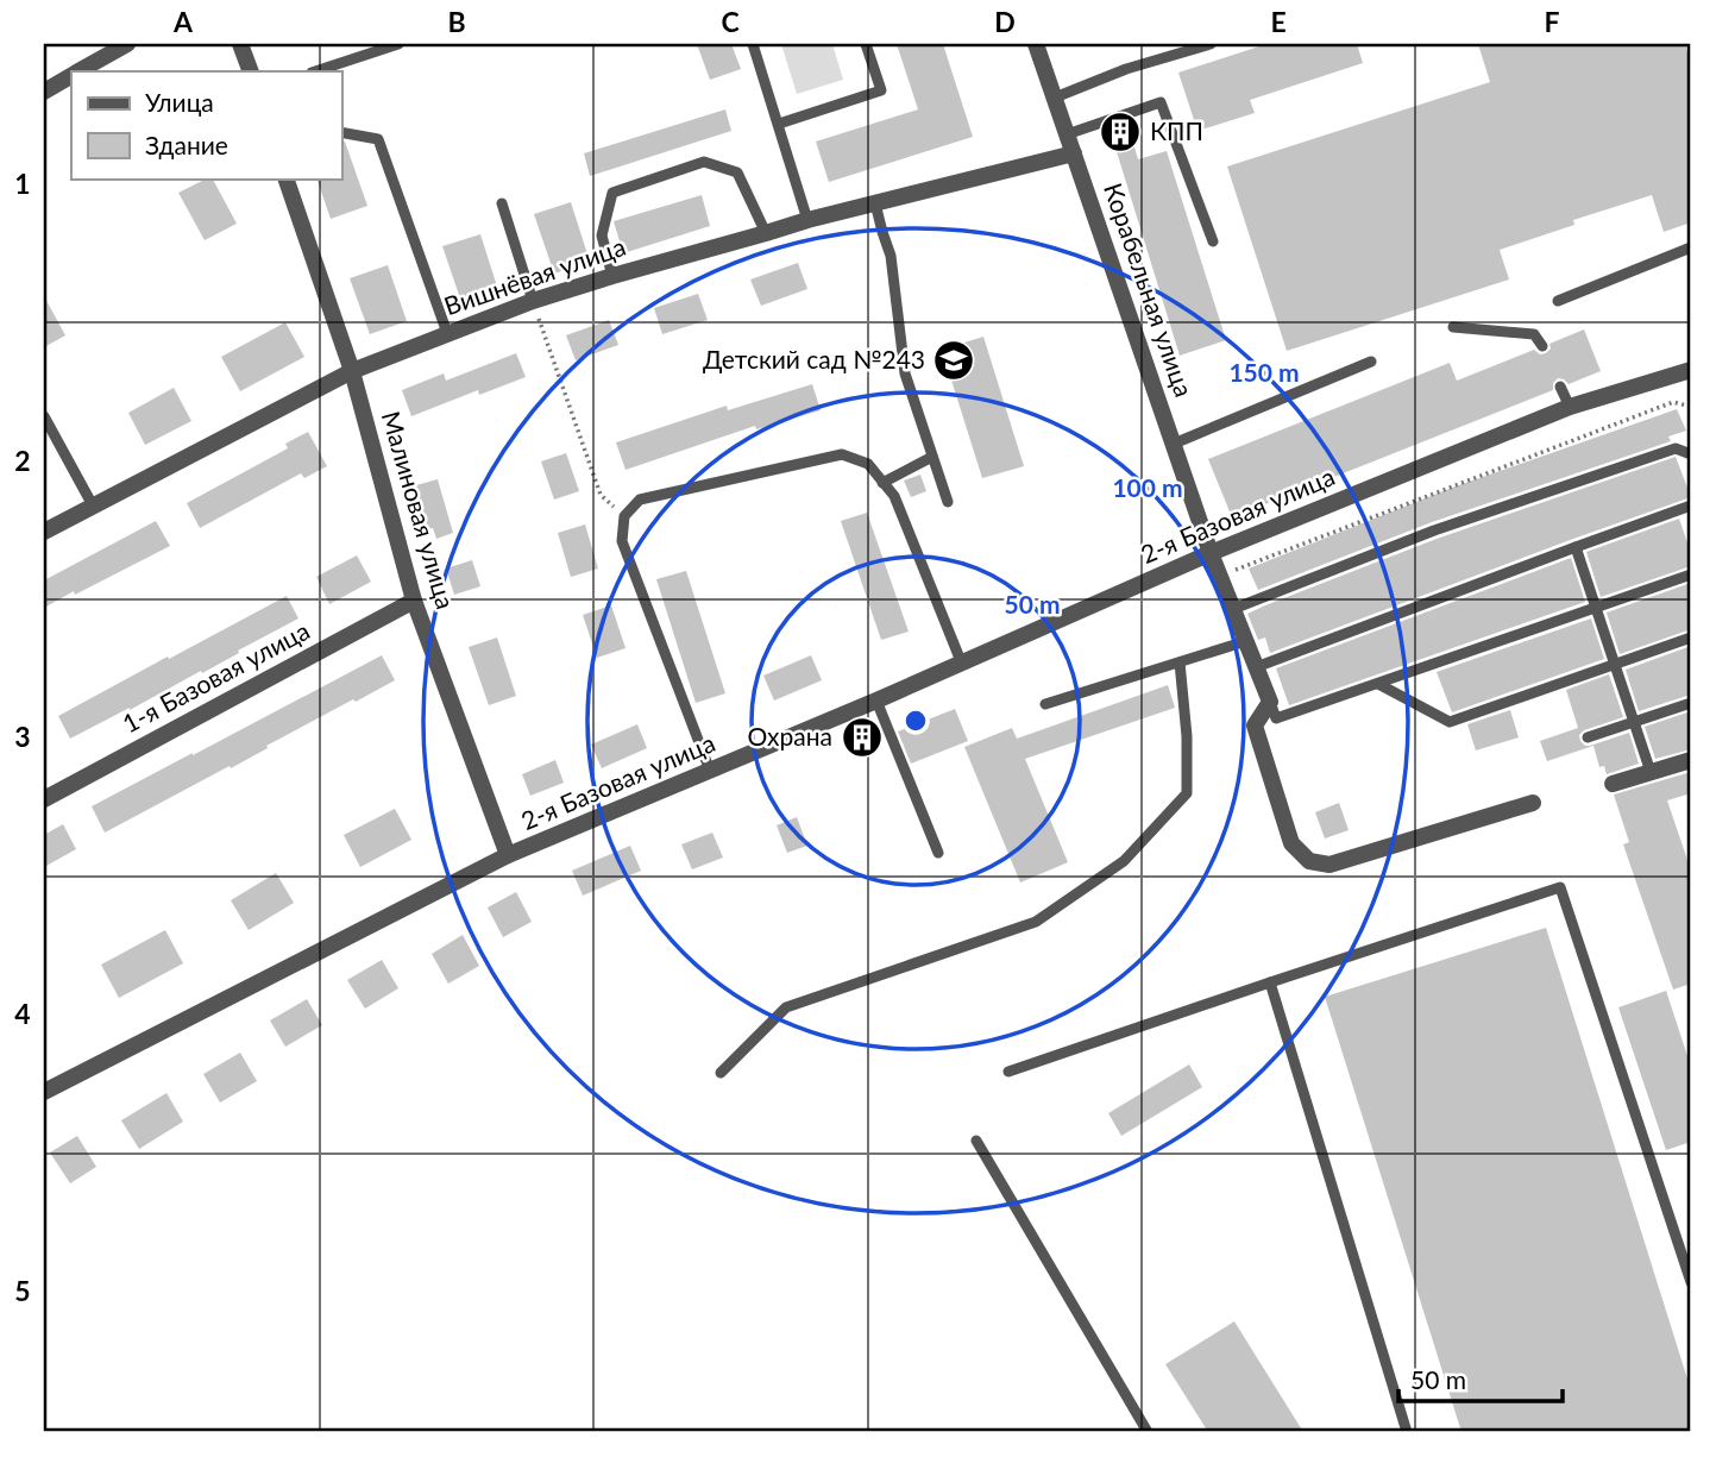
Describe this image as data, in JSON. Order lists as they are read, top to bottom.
{
  "streets": {
    "street": [
      "Вишнёвая улица",
      "Корабельная улица",
      "Малиновая улица",
      "2-я Базовая улица",
      "1-я Базовая улица"
    ]
  },
  "crossings": [
    ["Вишнёвая улица", "Корабельная улица"],
    ["Вишнёвая улица", "Малиновая улица"],
    ["Корабельная улица", "2-я Базовая улица"],
    ["Малиновая улица", "2-я Базовая улица"],
    ["Малиновая улица", "1-я Базовая улица"]
  ],
  "places": {
    "building": ["КПП", "Охрана"],
    "school or university": ["Детский сад №243"]
  },
  "legend": ["Улица", "Здание"],
  "scale_bar": "50 m",
  "grid": {
    "columns": [
      "A",
      "B",
      "C",
      "D",
      "E",
      "F"
    ],
    "rows": [
      "1",
      "2",
      "3",
      "4",
      "5"
    ]
  },
  "rings": ["150 m", "100 m", "50 m"]
}
